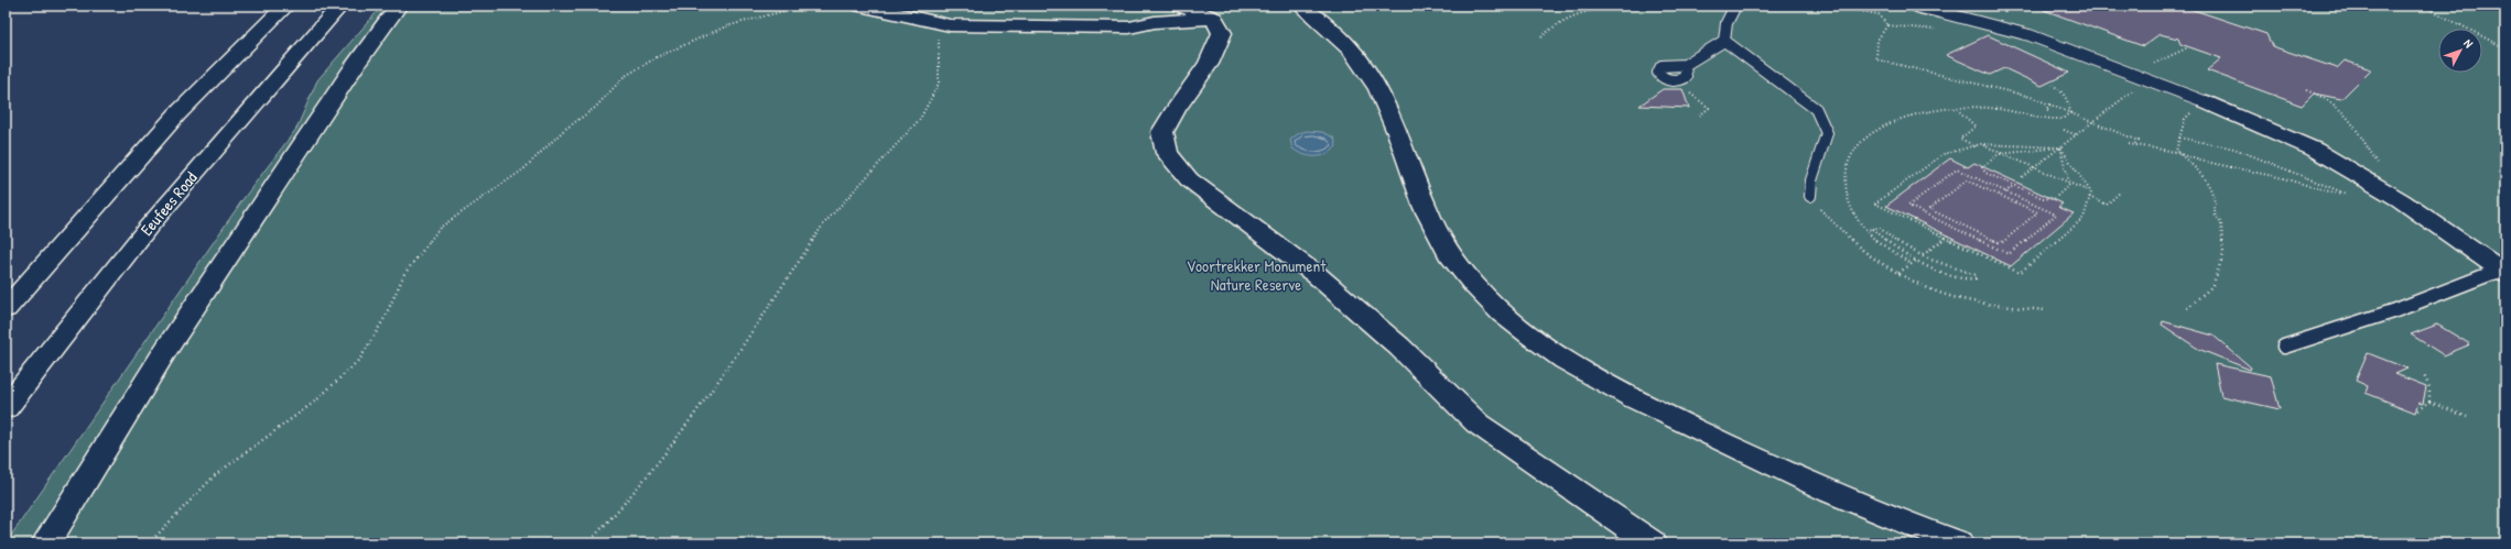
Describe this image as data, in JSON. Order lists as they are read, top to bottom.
{
  "streets": {
    "street": ["Eeufees Road"]
  },
  "parks": ["Voortrekker Monument Nature Reserve"],
  "north": "top right"
}
